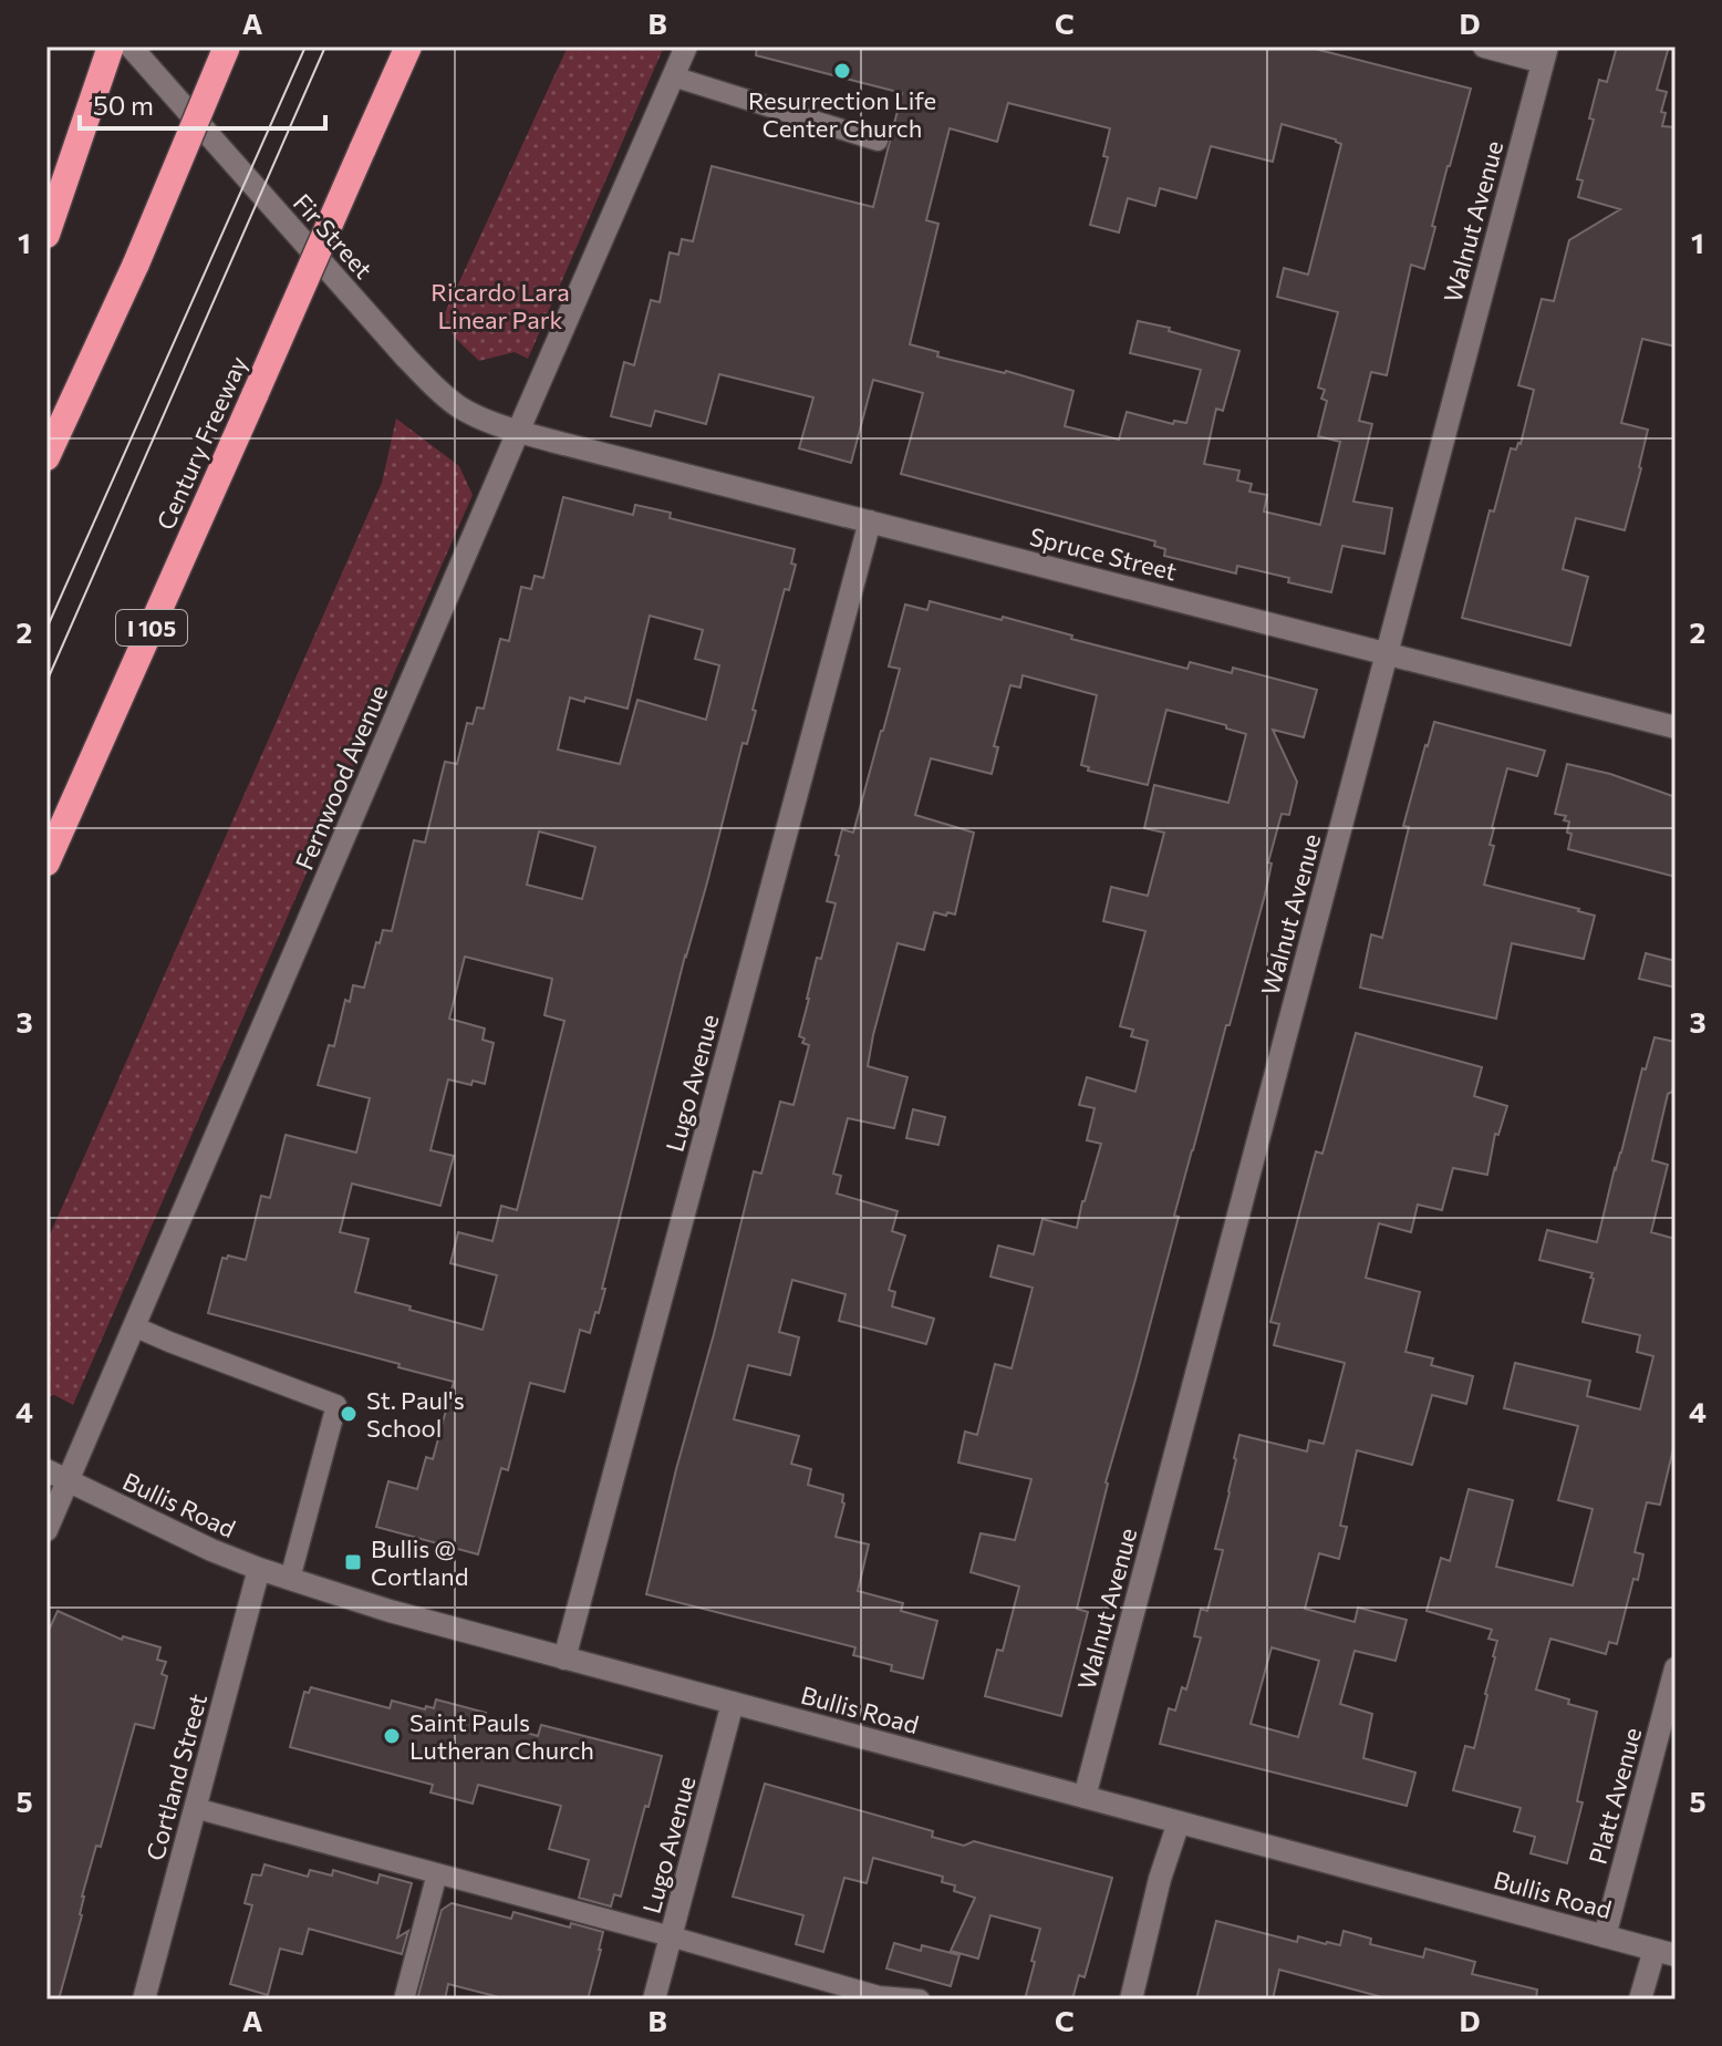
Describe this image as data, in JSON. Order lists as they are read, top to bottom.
{
  "streets": {
    "highway": ["Century Freeway", "I 105"],
    "street": [
      "Walnut Avenue",
      "Fir Street",
      "Spruce Street",
      "Fernwood Avenue",
      "Lugo Avenue",
      "Bullis Road",
      "Cortland Street",
      "Platt Avenue"
    ]
  },
  "crossings": [
    ["Walnut Avenue", "Spruce Street"],
    ["Walnut Avenue", "Bullis Road"],
    ["Fir Street", "Spruce Street"],
    ["Fir Street", "Fernwood Avenue"],
    ["Spruce Street", "Fernwood Avenue"],
    ["Spruce Street", "Lugo Avenue"],
    ["Fernwood Avenue", "Bullis Road"],
    ["Lugo Avenue", "Bullis Road"],
    ["Bullis Road", "Cortland Street"],
    ["Bullis Road", "Platt Avenue"]
  ],
  "parks": ["Ricardo Lara Linear Park"],
  "places": {
    "other": ["Resurrection Life Center Church", "St. Paul's School", "Saint Pauls Lutheran Church"],
    "transit": ["Bullis @ Cortland"]
  },
  "scale_bar": "50 m",
  "grid": {
    "columns": [
      "A",
      "B",
      "C",
      "D"
    ],
    "rows": [
      "1",
      "2",
      "3",
      "4",
      "5"
    ]
  }
}
